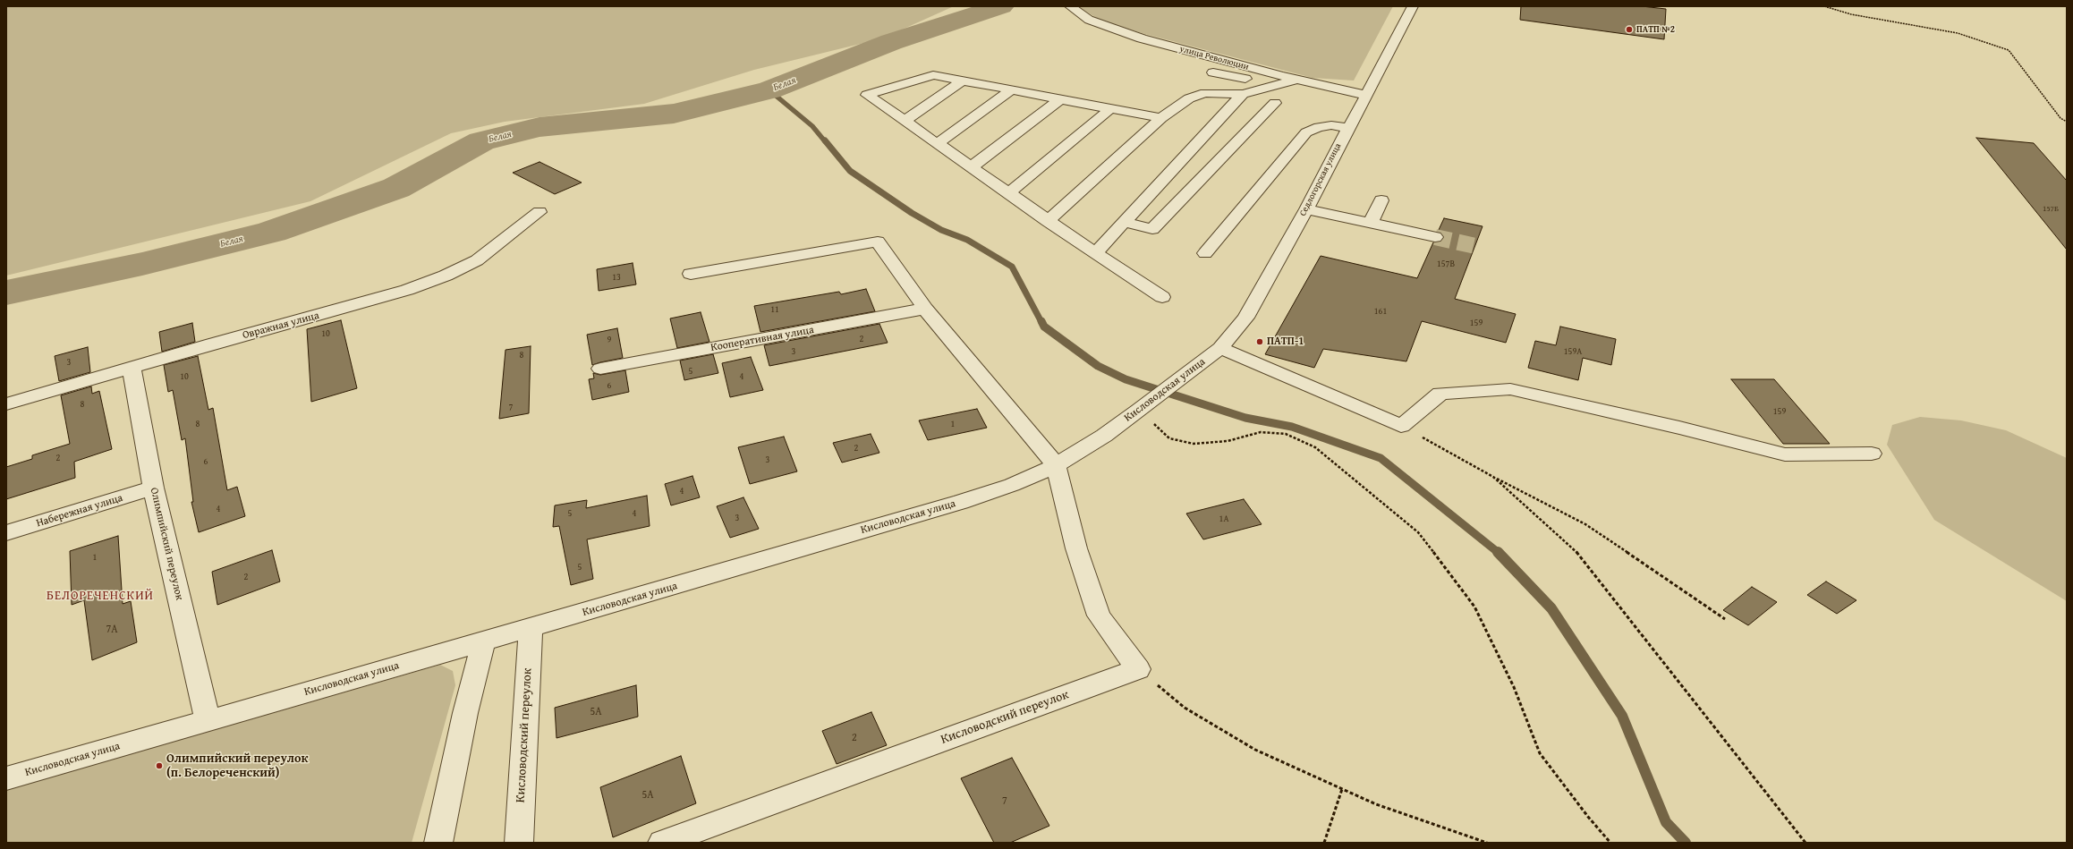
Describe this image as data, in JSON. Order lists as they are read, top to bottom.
{
  "streets": {
    "street": [
      "улица Революции",
      "Седлогорская улица",
      "Овражная улица",
      "Кооперативная улица",
      "Кисловодская улица",
      "Набережная улица",
      "Олимпийский переулок",
      "Кисловодский переулок"
    ]
  },
  "crossings": [
    ["улица Революции", "Седлогорская улица"],
    ["Седлогорская улица", "Кисловодская улица"],
    ["Овражная улица", "Олимпийский переулок"],
    ["Кисловодская улица", "Олимпийский переулок"],
    ["Кисловодская улица", "Кисловодский переулок"],
    ["Набережная улица", "Олимпийский переулок"]
  ],
  "districts": ["БЕЛОРЕЧЕНСКИЙ"],
  "water": ["Белая"],
  "places": ["ПАТП №2", "ПАТП-1", "Олимпийский переулок (п. Белореченский)"],
  "house_numbers": [
    "157Б",
    "157В",
    "13",
    "11",
    "161",
    "159",
    "10",
    "2",
    "9",
    "3",
    "159А",
    "8",
    "3",
    "5",
    "10",
    "4",
    "6",
    "8",
    "7",
    "159",
    "8",
    "1",
    "2",
    "2",
    "3",
    "6",
    "4",
    "4",
    "5",
    "4",
    "3",
    "1А",
    "1",
    "5",
    "2",
    "7А",
    "5А",
    "2",
    "5А",
    "7"
  ]
}
